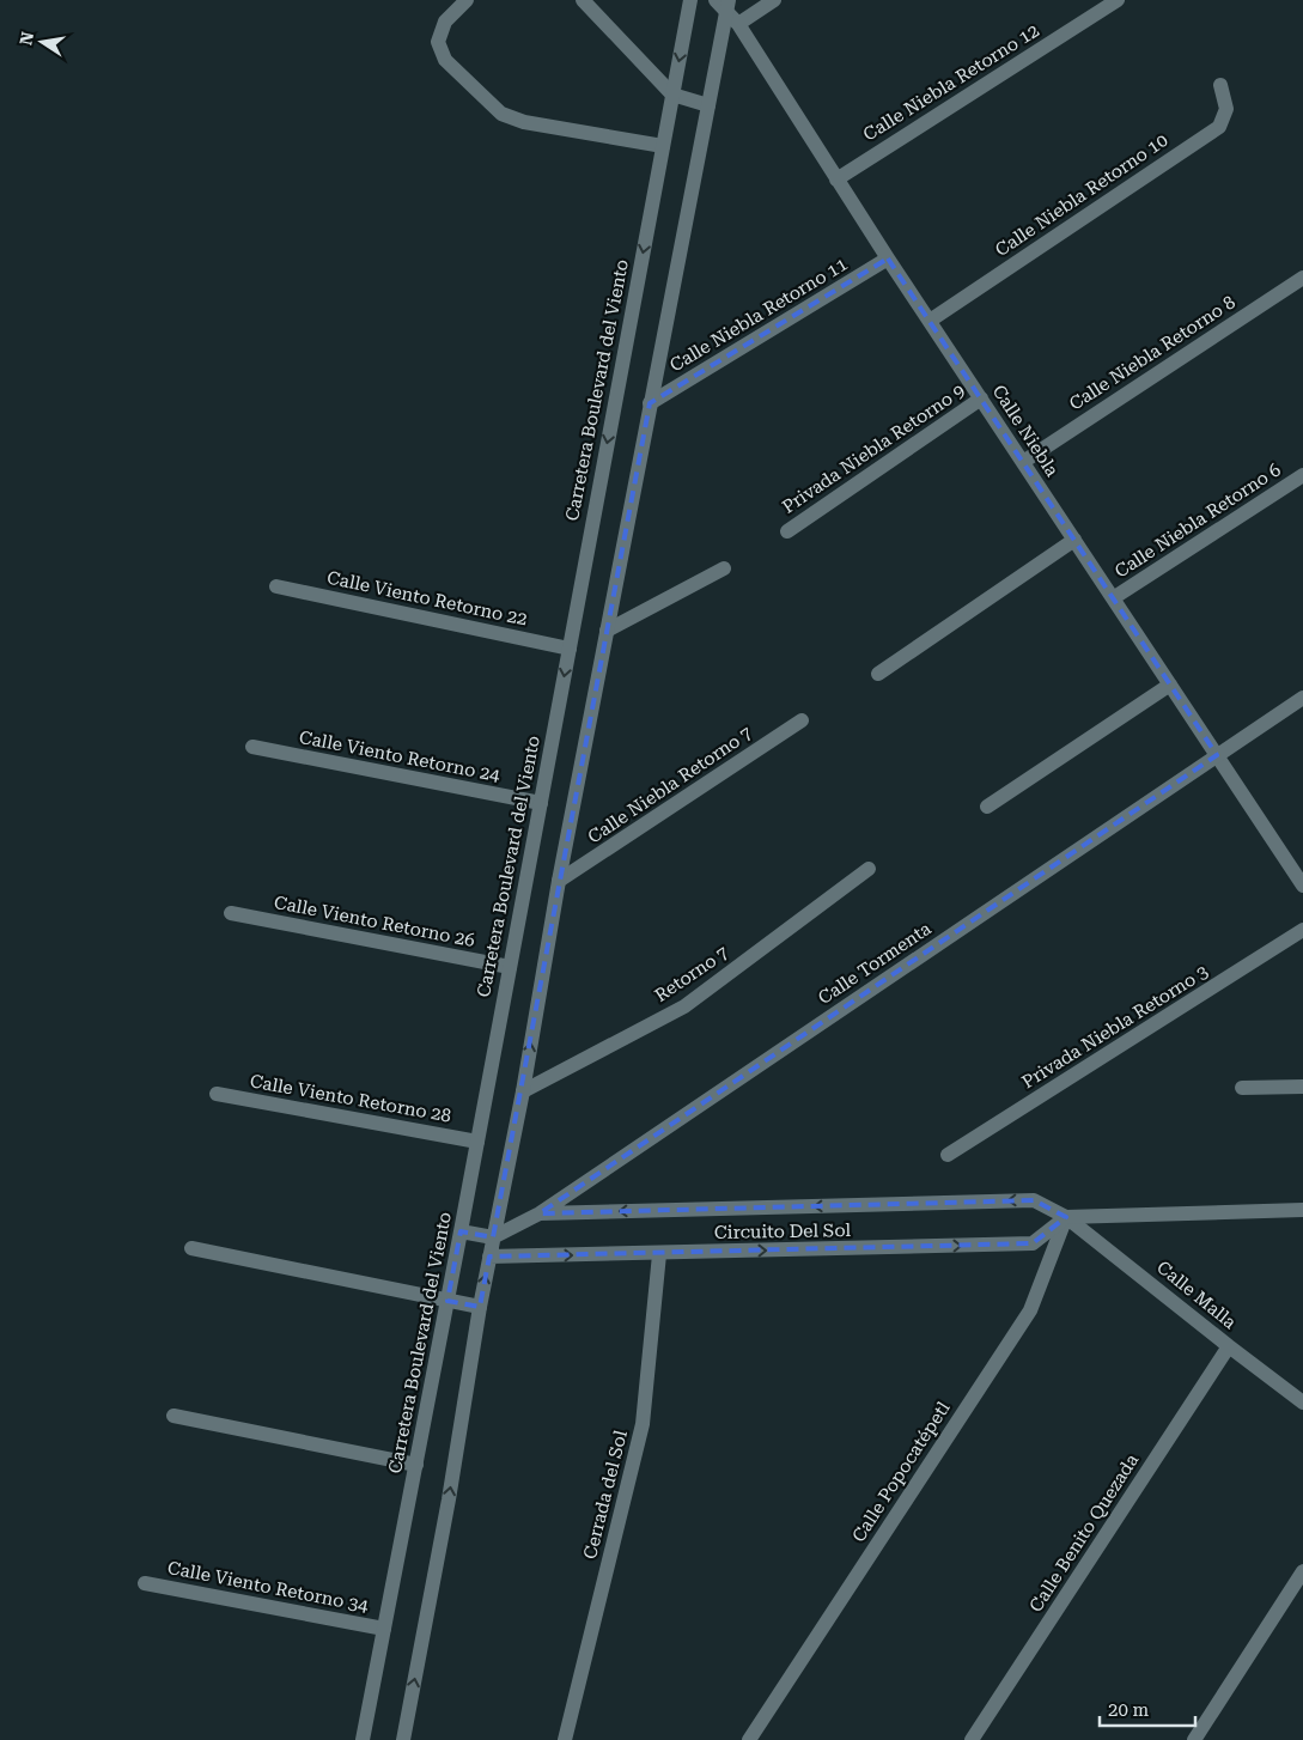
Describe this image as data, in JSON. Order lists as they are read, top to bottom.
{
  "streets": {
    "street": [
      "Calle Niebla Retorno 12",
      "Calle Niebla Retorno 10",
      "Calle Niebla Retorno 11",
      "Calle Niebla Retorno 8",
      "Carretera Boulevard del Viento",
      "Calle Niebla",
      "Privada Niebla Retorno 9",
      "Calle Niebla Retorno 6",
      "Calle Viento Retorno 22",
      "Calle Viento Retorno 24",
      "Calle Niebla Retorno 7",
      "Calle Viento Retorno 26",
      "Calle Tormenta",
      "Retorno 7",
      "Privada Niebla Retorno 3",
      "Calle Viento Retorno 28",
      "Circuito Del Sol",
      "Calle Malla",
      "Calle Popocatépetl",
      "Cerrada del Sol",
      "Calle Benito Quezada",
      "Calle Viento Retorno 34"
    ]
  },
  "crossings": [
    ["Calle Niebla Retorno 12", "Calle Niebla"],
    ["Calle Niebla Retorno 10", "Calle Niebla"],
    ["Calle Niebla Retorno 11", "Calle Niebla"],
    ["Calle Niebla Retorno 8", "Calle Niebla"],
    ["Carretera Boulevard del Viento", "Calle Viento Retorno 22"],
    ["Carretera Boulevard del Viento", "Calle Viento Retorno 24"],
    ["Carretera Boulevard del Viento", "Calle Viento Retorno 26"],
    ["Carretera Boulevard del Viento", "Calle Viento Retorno 28"],
    ["Carretera Boulevard del Viento", "Calle Viento Retorno 34"],
    ["Calle Niebla", "Privada Niebla Retorno 9"],
    ["Calle Niebla", "Calle Niebla Retorno 6"],
    ["Calle Niebla", "Calle Tormenta"],
    ["Calle Tormenta", "Circuito Del Sol"],
    ["Circuito Del Sol", "Calle Malla"],
    ["Circuito Del Sol", "Calle Popocatépetl"],
    ["Circuito Del Sol", "Cerrada del Sol"],
    ["Calle Malla", "Calle Popocatépetl"],
    ["Calle Malla", "Calle Benito Quezada"]
  ],
  "scale_bar": "20 m",
  "north": "left"
}
